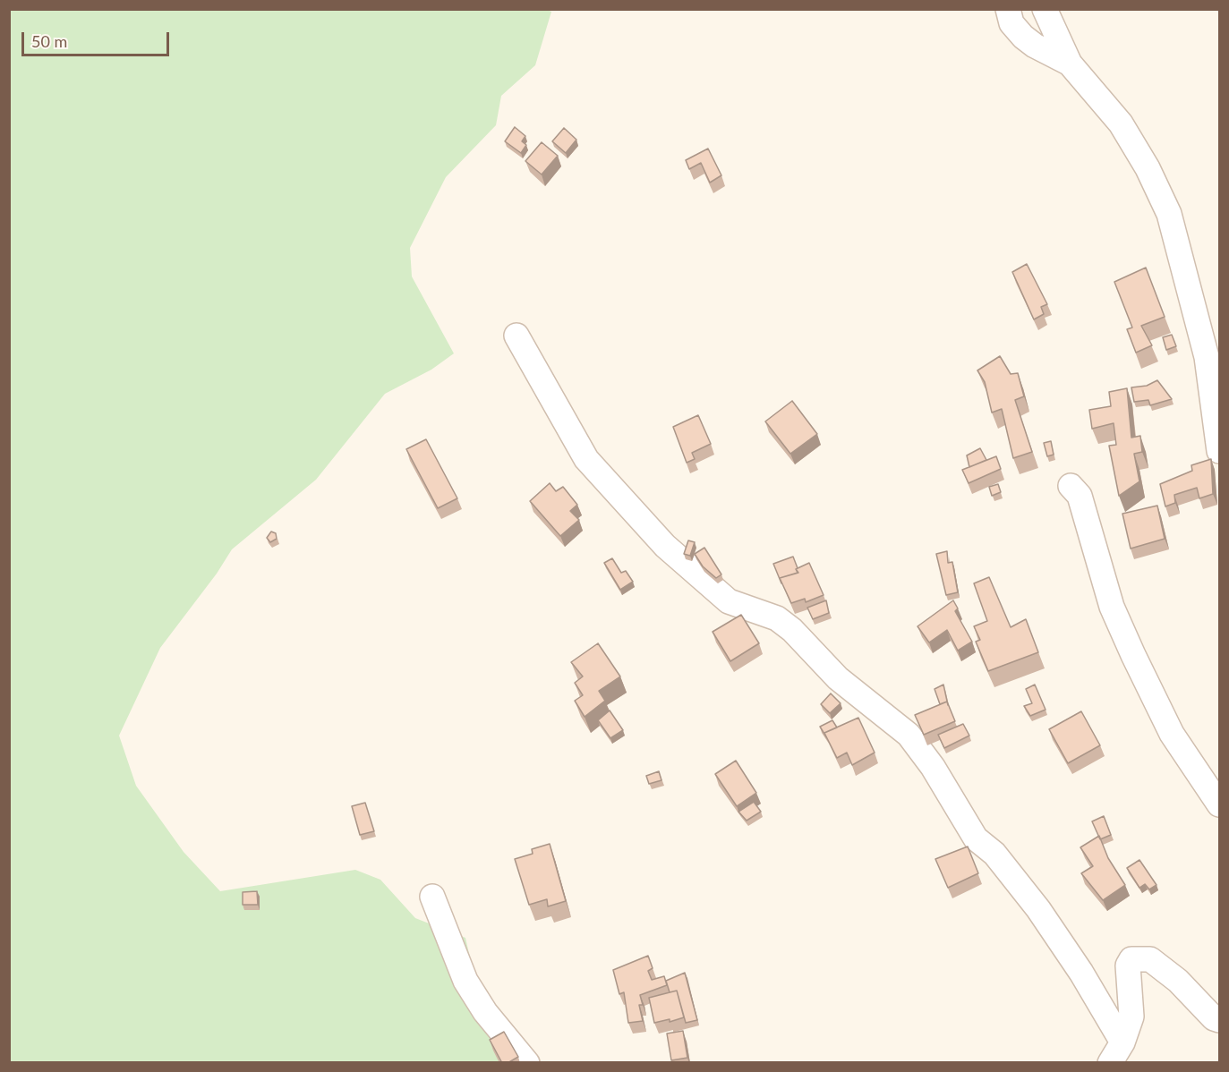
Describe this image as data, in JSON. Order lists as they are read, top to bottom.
{
  "scale_bar": "50 m"
}
